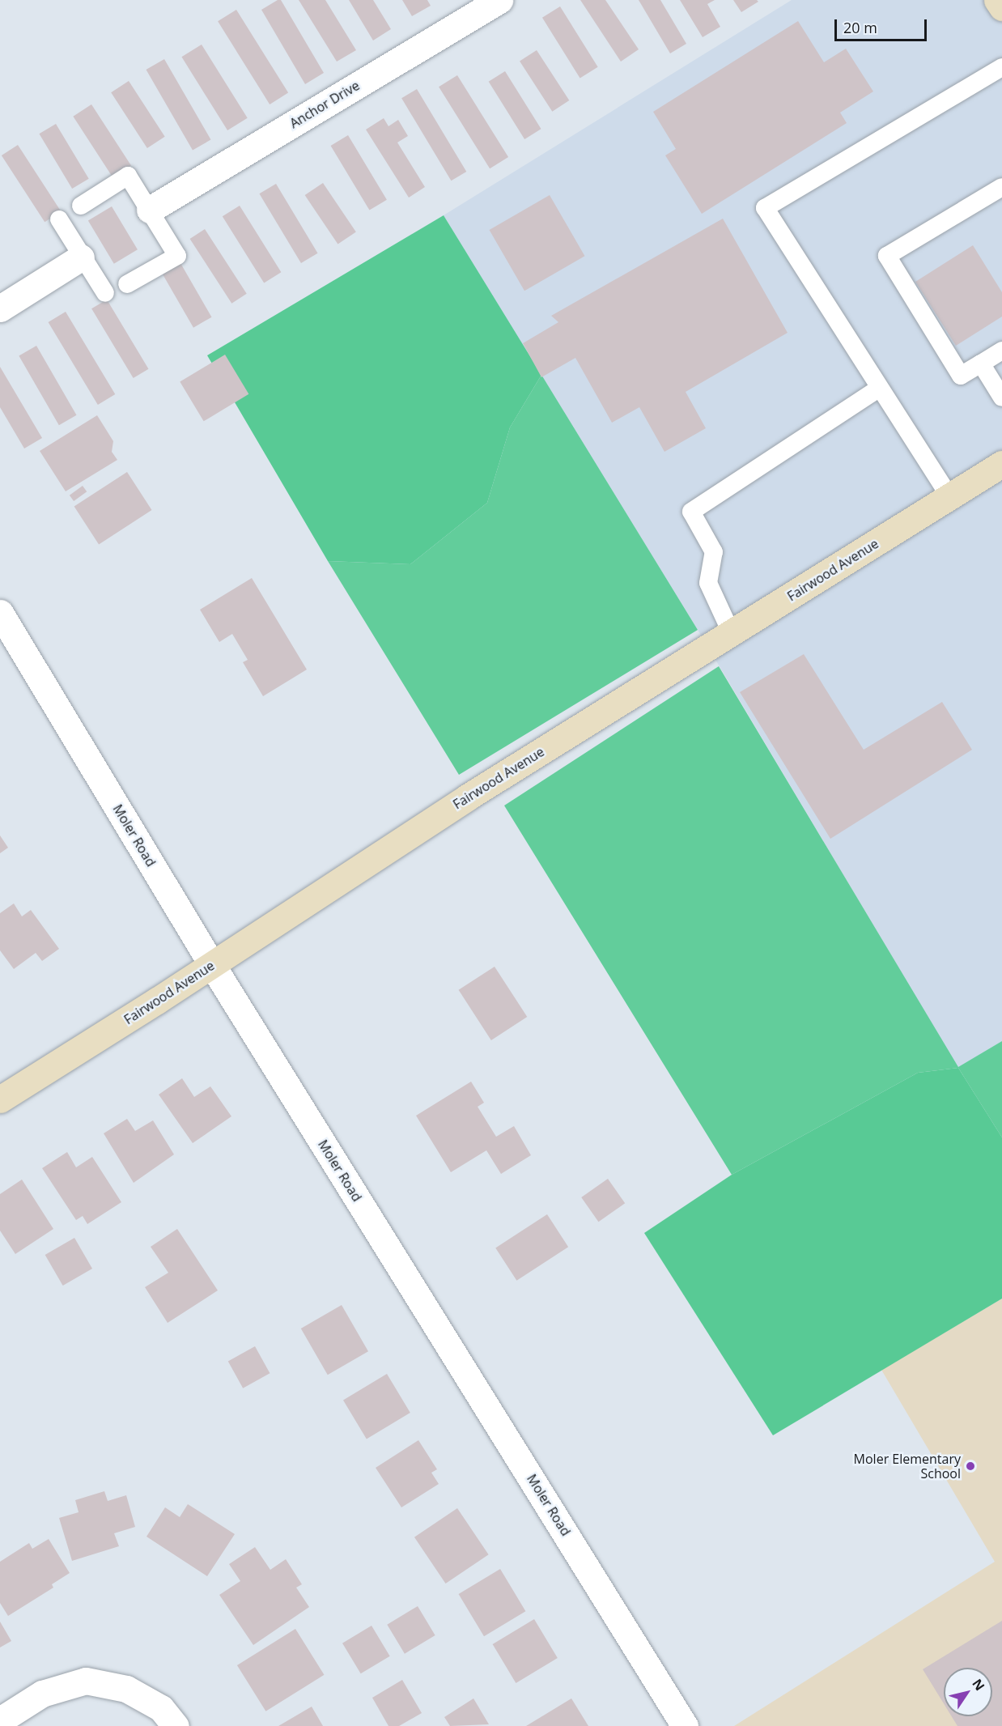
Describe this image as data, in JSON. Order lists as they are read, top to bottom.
{
  "streets": {
    "street": ["Anchor Drive", "Fairwood Avenue", "Moler Road"]
  },
  "crossings": [
    ["Fairwood Avenue", "Moler Road"]
  ],
  "places": ["Moler Elementary School"],
  "scale_bar": "20 m",
  "north": "top right"
}
